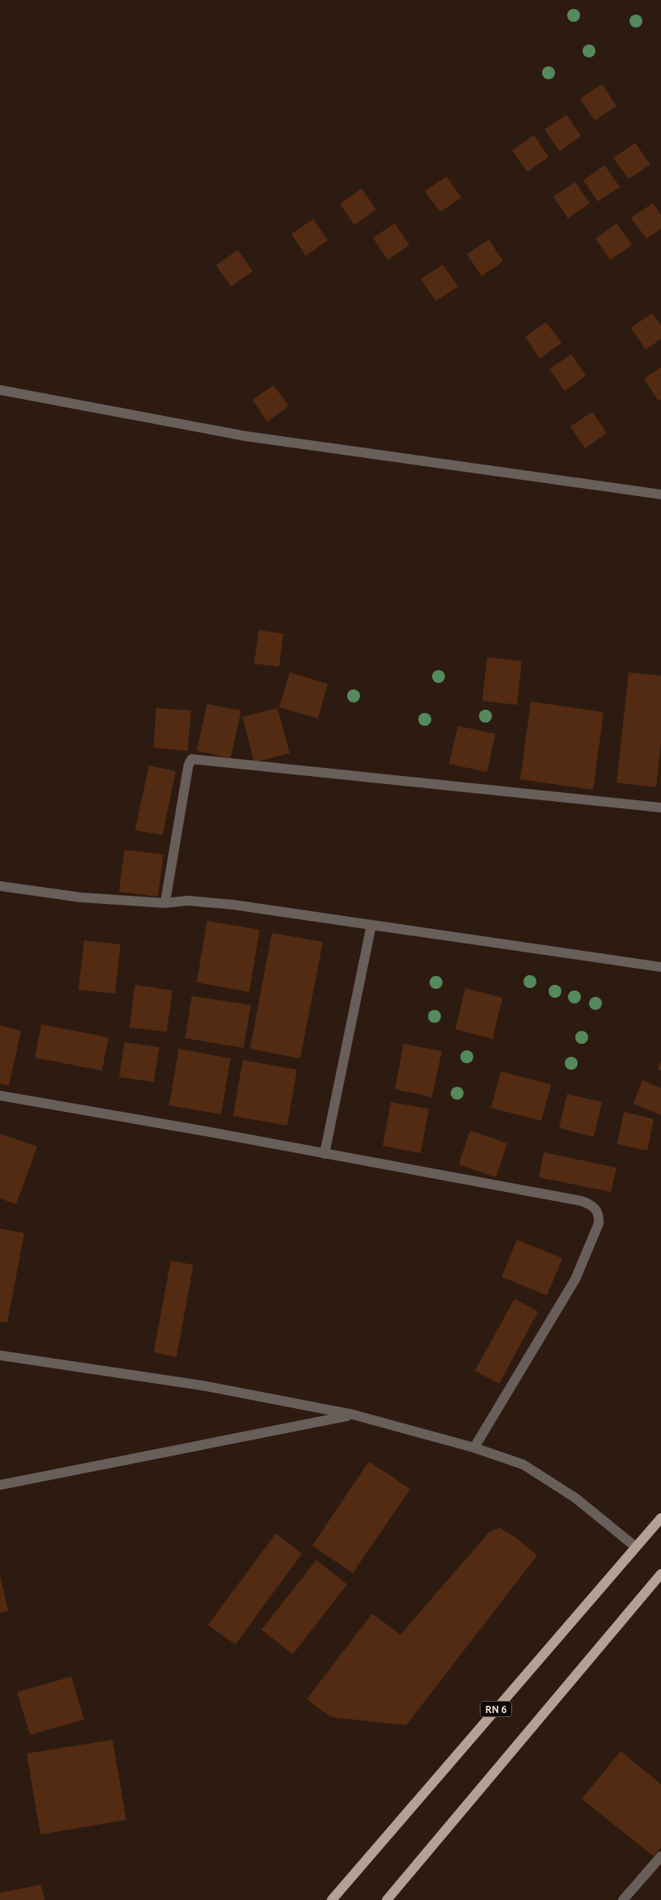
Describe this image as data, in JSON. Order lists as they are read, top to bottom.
{
  "streets": {
    "main road": ["RN 6"]
  }
}
